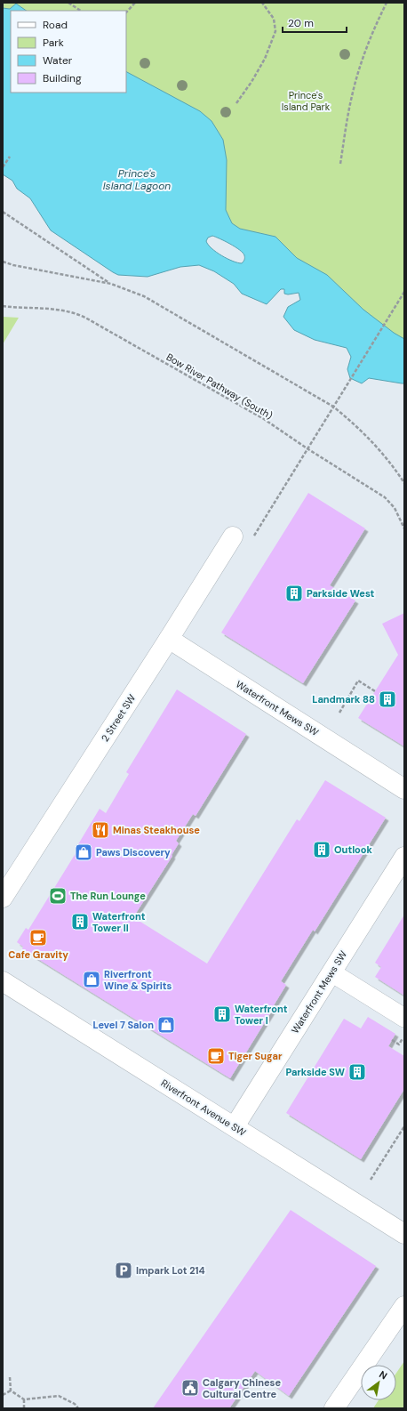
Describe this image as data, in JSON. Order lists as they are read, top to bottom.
{
  "streets": {
    "street": ["Waterfront Mews SW", "2 Street SW", "Riverfront Avenue SW"],
    "path": ["Bow River Pathway (South)"]
  },
  "crossings": [
    ["Waterfront Mews SW", "2 Street SW"],
    ["Waterfront Mews SW", "Riverfront Avenue SW"]
  ],
  "water": ["Prince's Island Lagoon"],
  "parks": ["Prince's Island Park"],
  "places": {
    "building": [
      "Parkside West",
      "Landmark 88",
      "Outlook",
      "Waterfront Tower II",
      "Waterfront Tower I",
      "Parkside SW"
    ],
    "restaurant": ["Minas Steakhouse"],
    "shop": ["Paws Discovery", "Riverfront Wine & Spirits", "Level 7 Salon"],
    "sports": ["The Run Lounge"],
    "cafe": ["Cafe Gravity", "Tiger Sugar"],
    "parking": ["Impark Lot 214"],
    "public building": ["Calgary Chinese Cultural Centre"]
  },
  "legend": [
    "Road",
    "Park",
    "Water",
    "Building"
  ],
  "scale_bar": "20 m",
  "north": "top right"
}
